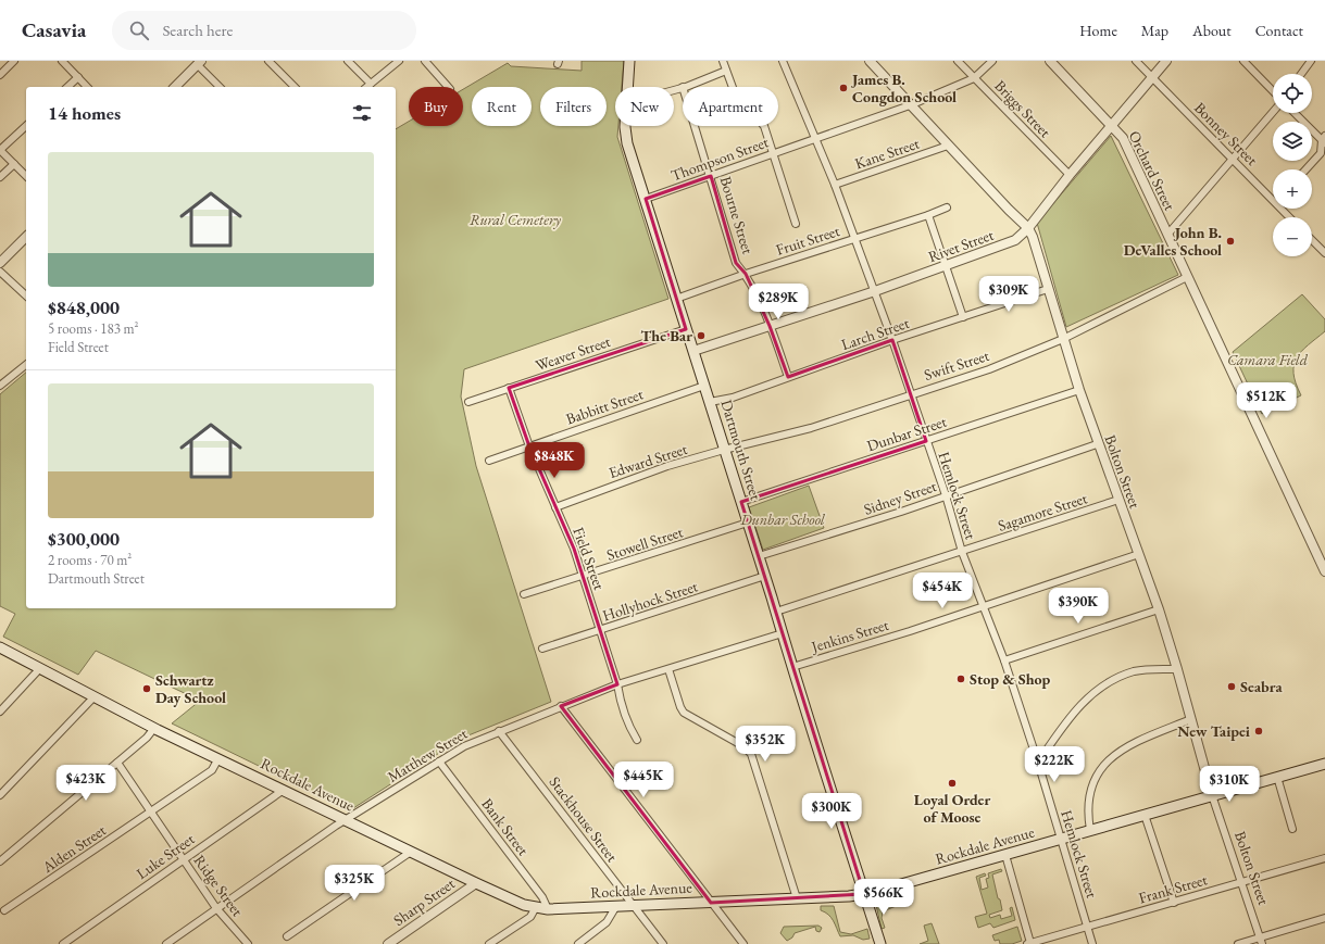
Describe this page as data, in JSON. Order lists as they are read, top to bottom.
{
  "streets": {
    "main road": ["Dartmouth Street", "Rockdale Avenue"],
    "street": [
      "Briggs Street",
      "Bonney Street",
      "Kane Street",
      "Thompson Street",
      "Orchard Street",
      "Bourne Street",
      "Fruit Street",
      "Rivet Street",
      "Larch Street",
      "Weaver Street",
      "Swift Street",
      "Babbitt Street",
      "Dunbar Street",
      "Edward Street",
      "Bolton Street",
      "Hemlock Street",
      "Sidney Street",
      "Sagamore Street",
      "Stowell Street",
      "Field Street",
      "Hollyhock Street",
      "Jenkins Street",
      "Matthew Street",
      "Stackhouse Street",
      "Bank Street",
      "Alden Street",
      "Luke Street",
      "Ridge Street",
      "Frank Street",
      "Sharp Street"
    ]
  },
  "crossings": [
    ["Briggs Street", "Thompson Street"],
    ["Briggs Street", "Rivet Street"],
    ["Bonney Street", "Rivet Street"],
    ["Kane Street", "Bolton Street"],
    ["Kane Street", "Hemlock Street"],
    ["Thompson Street", "Bourne Street"],
    ["Thompson Street", "Dartmouth Street"],
    ["Thompson Street", "Bolton Street"],
    ["Thompson Street", "Hemlock Street"],
    ["Orchard Street", "Rivet Street"],
    ["Orchard Street", "Swift Street"],
    ["Bourne Street", "Fruit Street"],
    ["Bourne Street", "Rivet Street"],
    ["Bourne Street", "Larch Street"],
    ["Fruit Street", "Dartmouth Street"],
    ["Fruit Street", "Hemlock Street"],
    ["Rivet Street", "Dartmouth Street"],
    ["Rivet Street", "Bolton Street"],
    ["Rivet Street", "Hemlock Street"],
    ["Larch Street", "Dartmouth Street"],
    ["Larch Street", "Bolton Street"],
    ["Larch Street", "Hemlock Street"],
    ["Weaver Street", "Dartmouth Street"],
    ["Weaver Street", "Field Street"],
    ["Swift Street", "Dartmouth Street"],
    ["Swift Street", "Edward Street"],
    ["Swift Street", "Bolton Street"],
    ["Swift Street", "Hemlock Street"],
    ["Babbitt Street", "Dartmouth Street"],
    ["Babbitt Street", "Field Street"],
    ["Dunbar Street", "Dartmouth Street"],
    ["Dunbar Street", "Bolton Street"],
    ["Dunbar Street", "Hemlock Street"],
    ["Dartmouth Street", "Edward Street"],
    ["Dartmouth Street", "Sidney Street"],
    ["Dartmouth Street", "Sagamore Street"],
    ["Dartmouth Street", "Stowell Street"],
    ["Dartmouth Street", "Hollyhock Street"],
    ["Dartmouth Street", "Jenkins Street"],
    ["Dartmouth Street", "Matthew Street"],
    ["Dartmouth Street", "Rockdale Avenue"],
    ["Edward Street", "Field Street"],
    ["Bolton Street", "Sidney Street"],
    ["Bolton Street", "Sagamore Street"],
    ["Bolton Street", "Jenkins Street"],
    ["Bolton Street", "Rockdale Avenue"],
    ["Bolton Street", "Frank Street"],
    ["Hemlock Street", "Sidney Street"],
    ["Hemlock Street", "Sagamore Street"],
    ["Hemlock Street", "Jenkins Street"],
    ["Hemlock Street", "Rockdale Avenue"],
    ["Hemlock Street", "Frank Street"],
    ["Stowell Street", "Field Street"],
    ["Field Street", "Hollyhock Street"],
    ["Field Street", "Matthew Street"],
    ["Matthew Street", "Rockdale Avenue"],
    ["Matthew Street", "Stackhouse Street"],
    ["Matthew Street", "Bank Street"],
    ["Matthew Street", "Ridge Street"],
    ["Rockdale Avenue", "Stackhouse Street"],
    ["Rockdale Avenue", "Bank Street"],
    ["Rockdale Avenue", "Alden Street"],
    ["Rockdale Avenue", "Luke Street"],
    ["Rockdale Avenue", "Sharp Street"],
    ["Alden Street", "Ridge Street"],
    ["Luke Street", "Ridge Street"]
  ],
  "parks": ["Rural Cemetery", "Camara Field", "Dunbar School"],
  "places": [
    "James B. Congdon School",
    "John B. DeValles School",
    "The Bar",
    "Stop & Shop",
    "Seabra",
    "Schwartz Day School",
    "New Taipei",
    "Loyal Order of Moose"
  ],
  "page": {
    "header": "Casavia",
    "search": "Search here",
    "nav": [
      "Home",
      "Map",
      "About",
      "Contact"
    ],
    "map_buttons": ["+", "−"],
    "chip": [
      "Buy",
      "Rent",
      "Filters",
      "New",
      "Apartment"
    ],
    "heading": "14 homes",
    "list": [
      {
        "name": "$848,000",
        "note": "5 rooms · 183 m² · Field Street"
      },
      {
        "name": "$300,000",
        "note": "2 rooms · 70 m² · Dartmouth Street"
      }
    ],
    "price": [
      "$309K",
      "$289K",
      "$512K",
      "$848K",
      "$454K",
      "$390K",
      "$352K",
      "$222K",
      "$445K",
      "$423K",
      "$310K",
      "$300K",
      "$325K",
      "$566K"
    ]
  }
}
